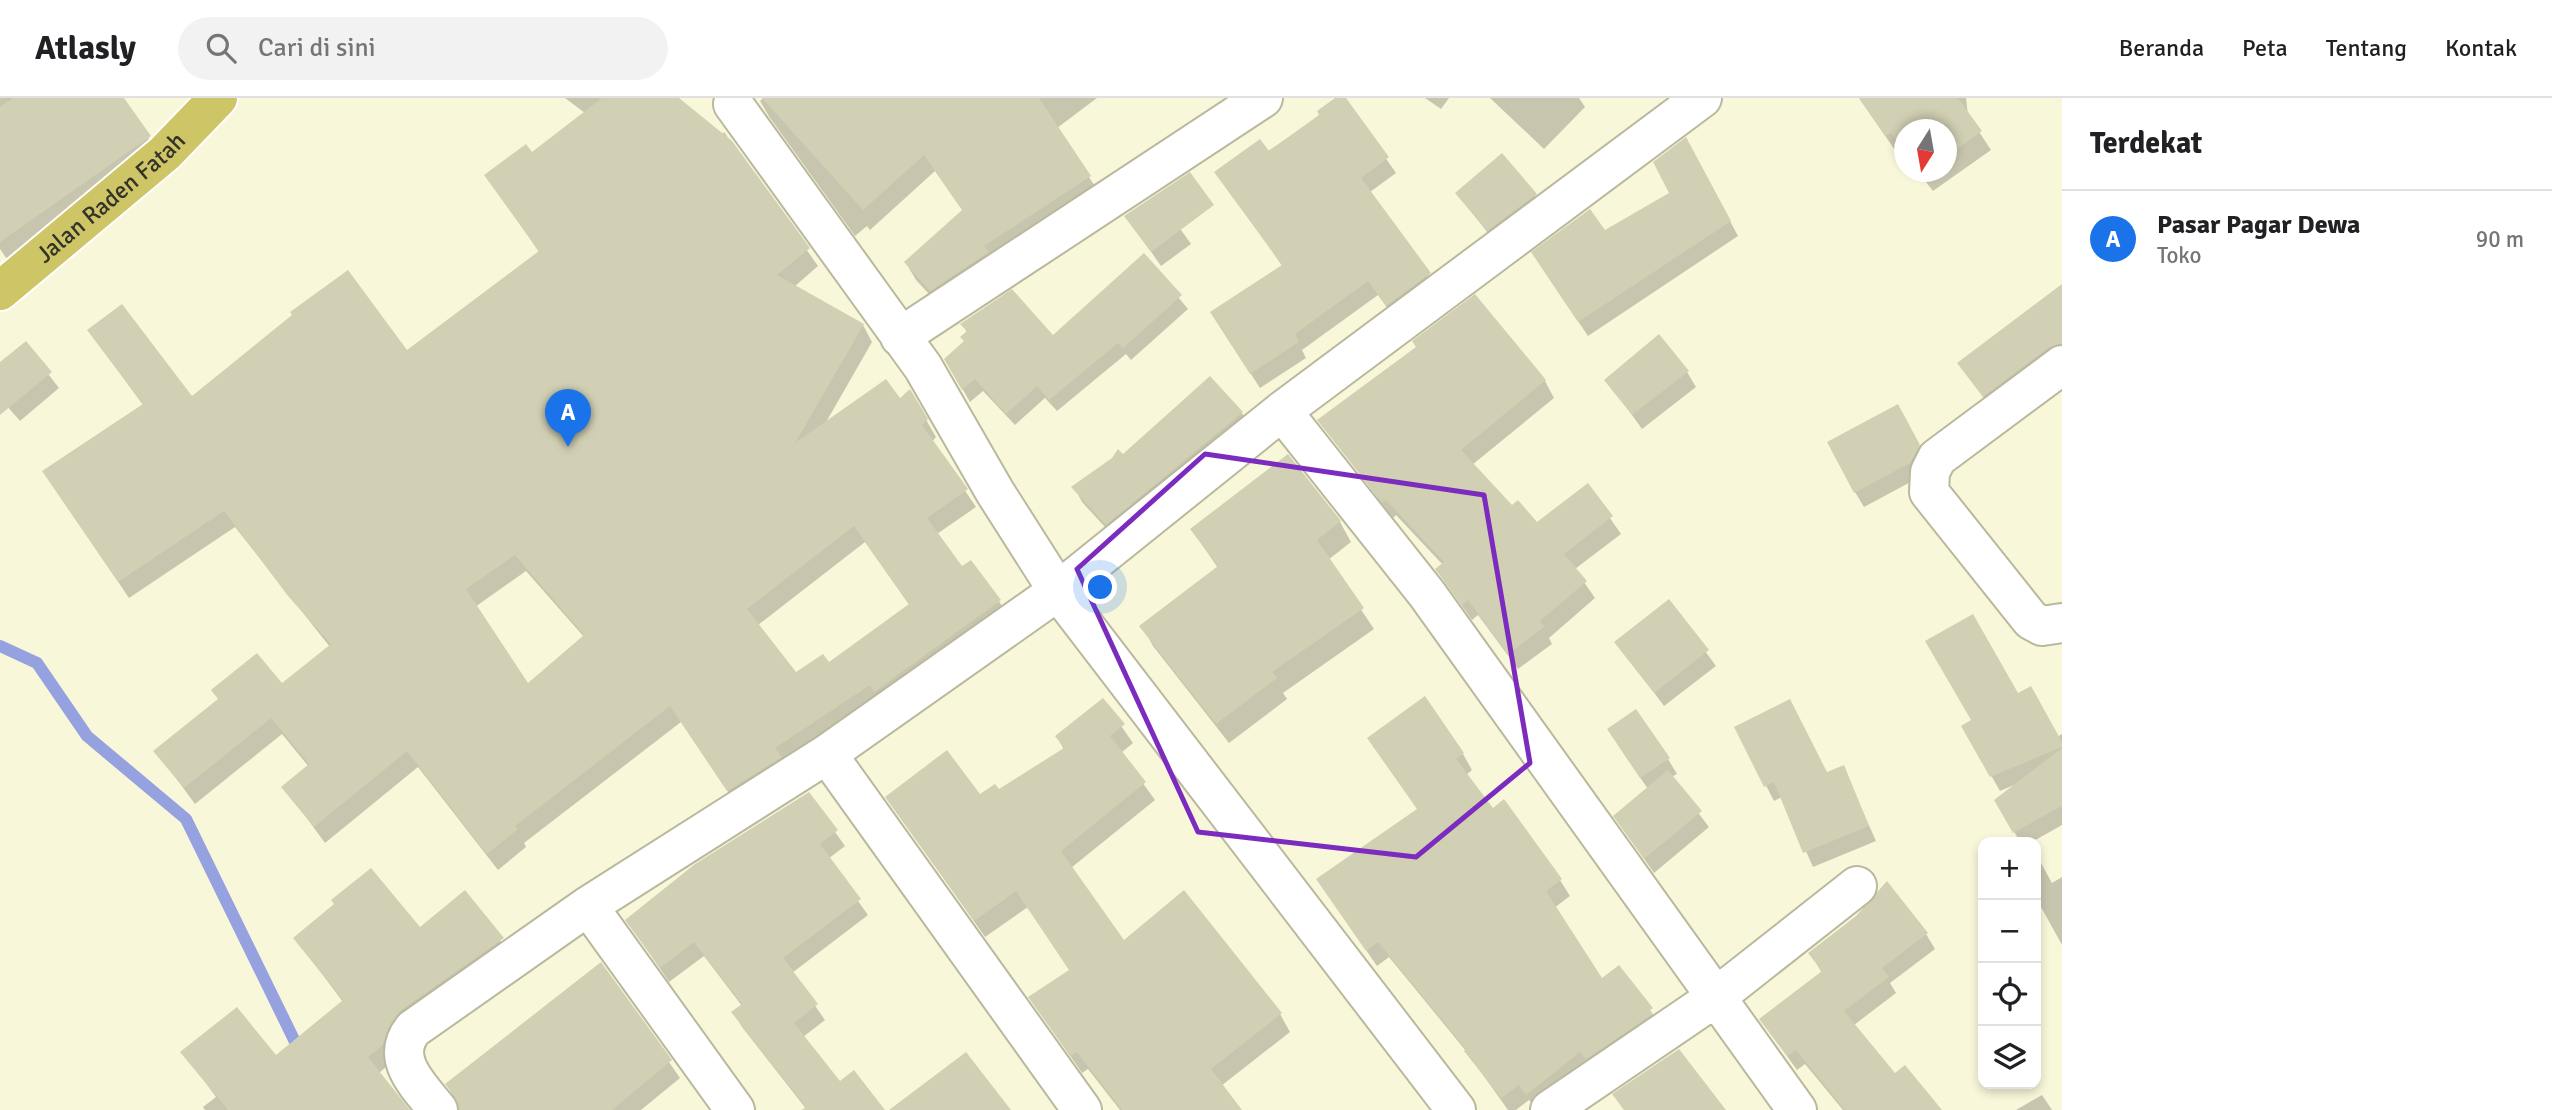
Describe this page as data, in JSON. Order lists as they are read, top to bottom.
{
  "streets": {
    "highway": ["Jalan Raden Fatah"]
  },
  "north": "bottom",
  "page": {
    "header": "Atlasly",
    "search": "Cari di sini",
    "nav": [
      "Beranda",
      "Peta",
      "Tentang",
      "Kontak"
    ],
    "heading": "Terdekat",
    "list": [
      {
        "mark": "A",
        "name": "Pasar Pagar Dewa",
        "note": "Toko",
        "value": "90 m"
      }
    ],
    "pins": "A",
    "map_buttons": ["+", "−"]
  }
}
